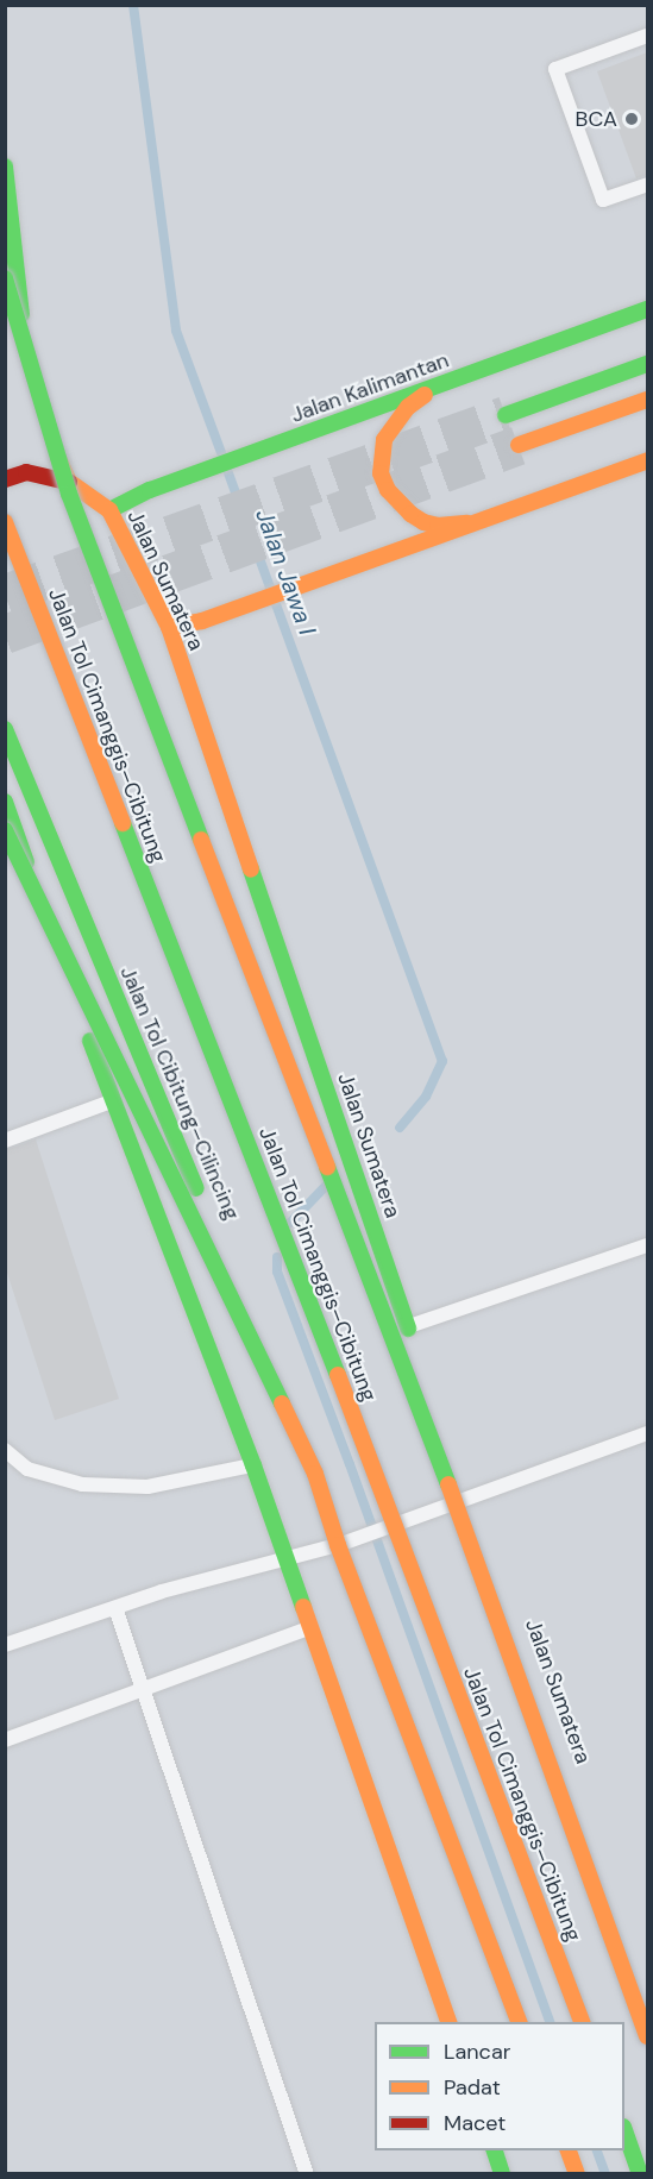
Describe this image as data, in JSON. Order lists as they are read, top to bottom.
{
  "streets": {
    "main road": [
      "Jalan Kalimantan",
      "Jalan Sumatera",
      "Jalan Tol Cimanggis–Cibitung",
      "Jalan Tol Cibitung–Cilincing"
    ]
  },
  "crossings": [
    ["Jalan Kalimantan", "Jalan Sumatera"]
  ],
  "water": ["Jalan Jawa I"],
  "places": ["BCA"],
  "legend": ["Lancar", "Padat", "Macet"]
}
